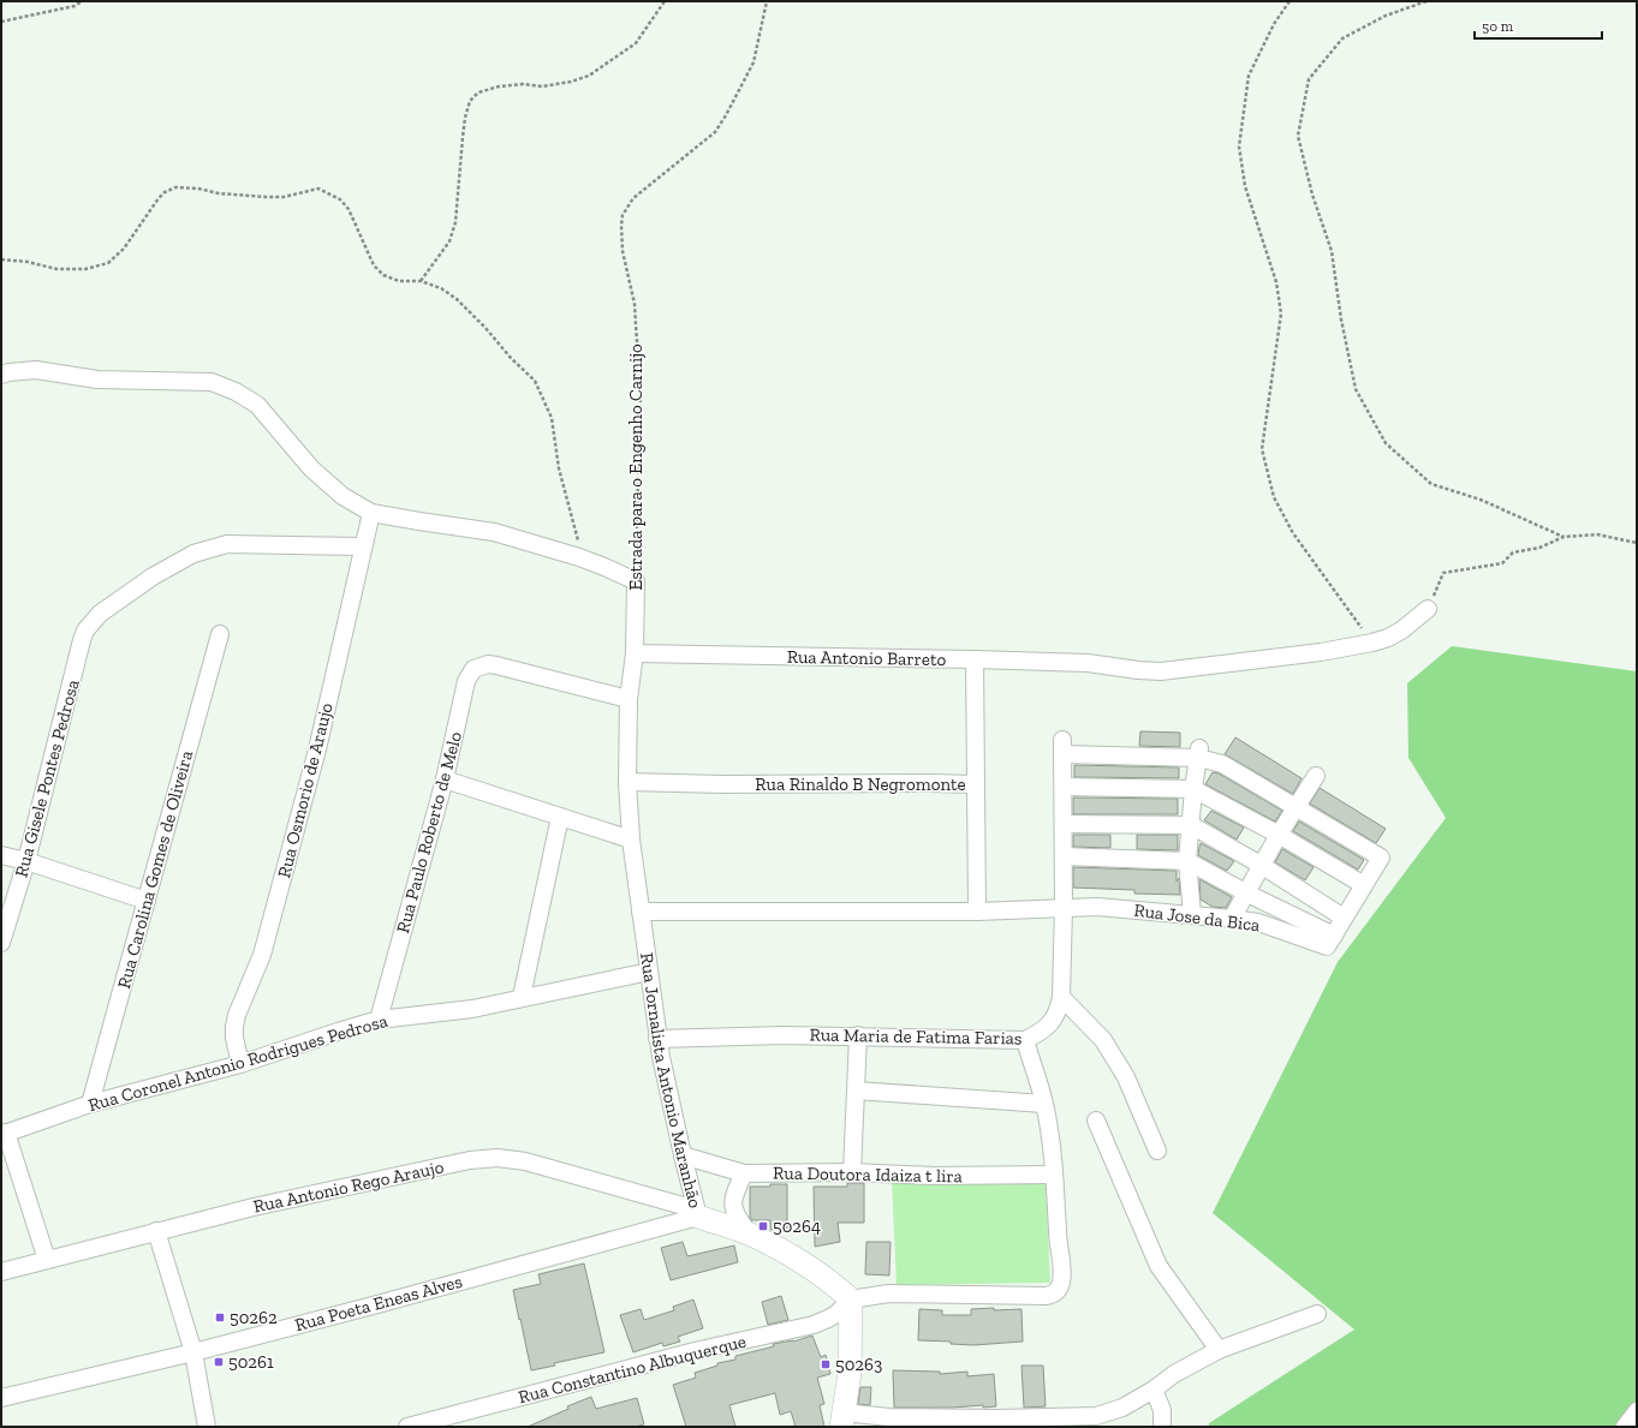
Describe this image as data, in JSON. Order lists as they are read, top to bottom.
{
  "streets": {
    "street": [
      "Estrada para o Engenho Carnijo",
      "Rua Antonio Barreto",
      "Rua Gisele Pontes Pedrosa",
      "Rua Rinaldo B Negromonte",
      "Rua Osmorio de Araujo",
      "Rua Paulo Roberto de Melo",
      "Rua Carolina Gomes de Oliveira",
      "Rua Jose da Bica",
      "Rua Maria de Fatima Farias",
      "Rua Coronel Antonio Rodrigues Pedrosa",
      "Rua Jornalista Antonio Maranhão",
      "Rua Doutora Idaiza t lira",
      "Rua Antonio Rego Araujo",
      "Rua Poeta Eneas Alves",
      "Rua Constantino Albuquerque"
    ]
  },
  "crossings": [
    ["Estrada para o Engenho Carnijo", "Rua Antonio Barreto"],
    ["Estrada para o Engenho Carnijo", "Rua Paulo Roberto de Melo"],
    ["Estrada para o Engenho Carnijo", "Rua Jornalista Antonio Maranhão"],
    ["Rua Gisele Pontes Pedrosa", "Rua Osmorio de Araujo"],
    ["Rua Rinaldo B Negromonte", "Rua Jose da Bica"],
    ["Rua Rinaldo B Negromonte", "Rua Jornalista Antonio Maranhão"],
    ["Rua Osmorio de Araujo", "Rua Coronel Antonio Rodrigues Pedrosa"],
    ["Rua Paulo Roberto de Melo", "Rua Coronel Antonio Rodrigues Pedrosa"],
    ["Rua Paulo Roberto de Melo", "Rua Jornalista Antonio Maranhão"],
    ["Rua Carolina Gomes de Oliveira", "Rua Coronel Antonio Rodrigues Pedrosa"],
    ["Rua Jose da Bica", "Rua Maria de Fatima Farias"],
    ["Rua Maria de Fatima Farias", "Rua Jornalista Antonio Maranhão"],
    ["Rua Coronel Antonio Rodrigues Pedrosa", "Rua Jornalista Antonio Maranhão"],
    ["Rua Jornalista Antonio Maranhão", "Rua Doutora Idaiza t lira"],
    ["Rua Jornalista Antonio Maranhão", "Rua Antonio Rego Araujo"],
    ["Rua Jornalista Antonio Maranhão", "Rua Poeta Eneas Alves"],
    ["Rua Jornalista Antonio Maranhão", "Rua Constantino Albuquerque"],
    ["Rua Antonio Rego Araujo", "Rua Poeta Eneas Alves"]
  ],
  "places": {
    "transit": [
      "50264",
      "50262",
      "50261",
      "50263"
    ]
  },
  "scale_bar": "50 m"
}
